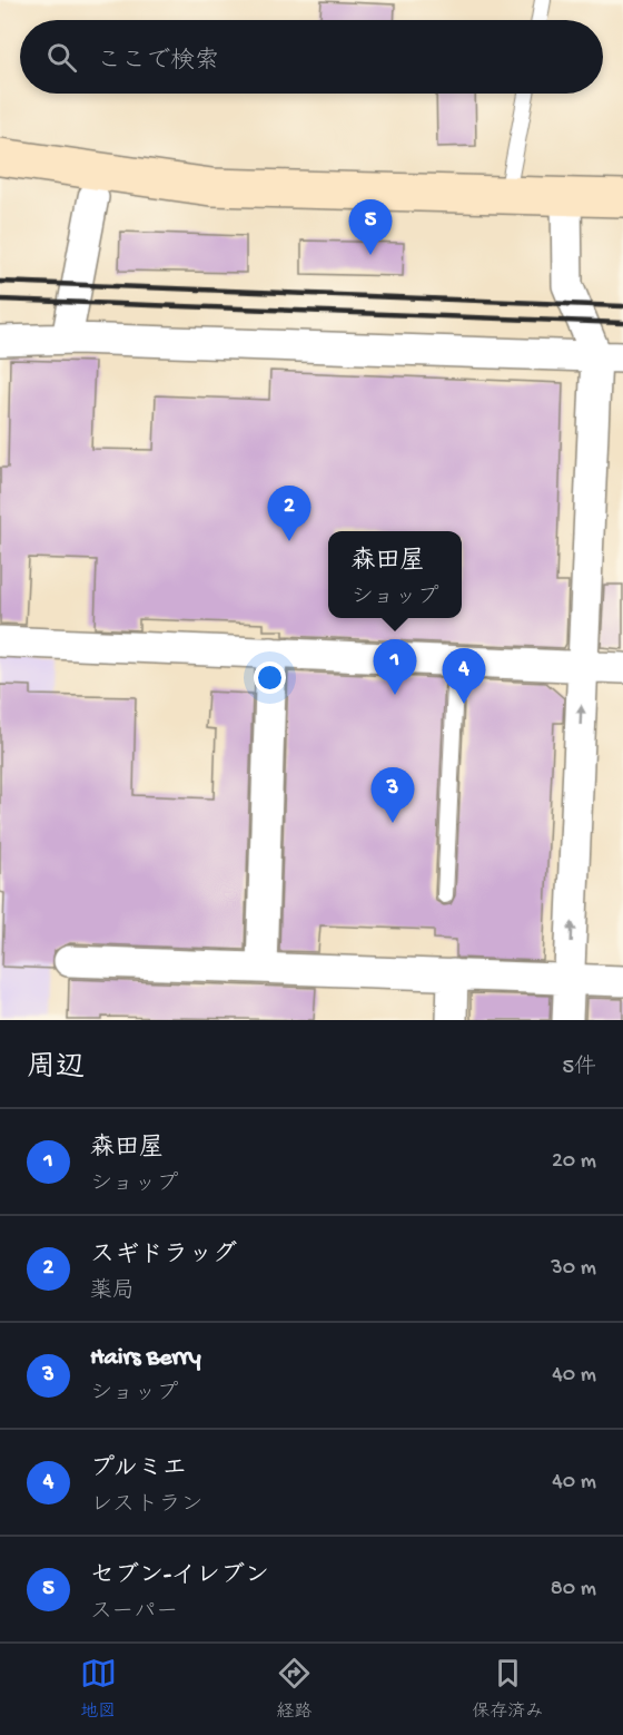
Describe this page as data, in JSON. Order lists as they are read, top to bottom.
{
  "page": {
    "search": "ここで検索",
    "pins": [
      "5",
      "2",
      "1",
      "4",
      "3"
    ],
    "popup": ["森田屋", "ショップ"],
    "heading": ["周辺", "5件"],
    "list": [
      {
        "mark": "1",
        "name": "森田屋",
        "note": "ショップ",
        "value": "20 m"
      },
      {
        "mark": "2",
        "name": "スギドラッグ",
        "note": "薬局",
        "value": "30 m"
      },
      {
        "mark": "3",
        "name": "Hairs Berry",
        "note": "ショップ",
        "value": "40 m"
      },
      {
        "mark": "4",
        "name": "プルミエ",
        "note": "レストラン",
        "value": "40 m"
      },
      {
        "mark": "5",
        "name": "セブン-イレブン",
        "note": "スーパー",
        "value": "80 m"
      }
    ],
    "nav": ["地図", "経路", "保存済み"]
  }
}
